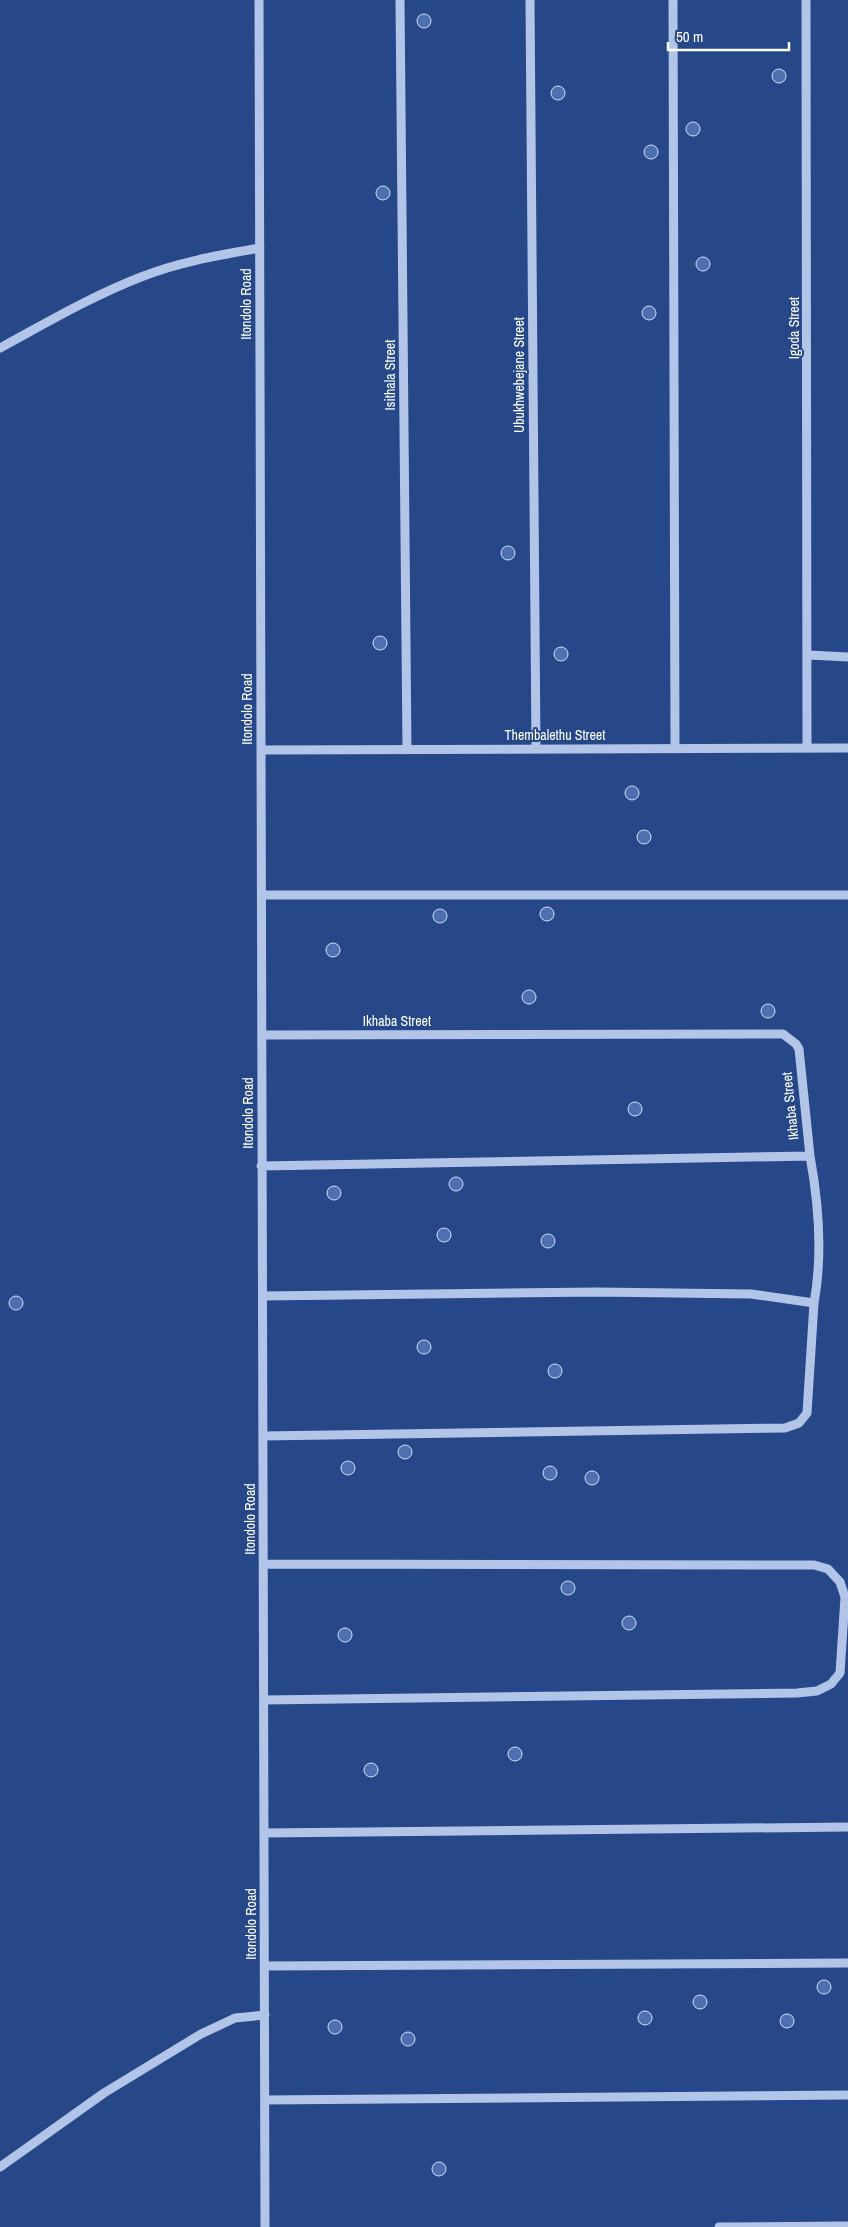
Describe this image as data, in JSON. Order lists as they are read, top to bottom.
{
  "streets": {
    "street": [
      "Itondolo Road",
      "Igoda Street",
      "Isithala Street",
      "Ubukhwebejane Street",
      "Thembalethu Street",
      "Ikhaba Street"
    ]
  },
  "crossings": [
    ["Itondolo Road", "Thembalethu Street"],
    ["Itondolo Road", "Ikhaba Street"],
    ["Igoda Street", "Thembalethu Street"],
    ["Isithala Street", "Thembalethu Street"],
    ["Ubukhwebejane Street", "Thembalethu Street"]
  ],
  "scale_bar": "50 m"
}
